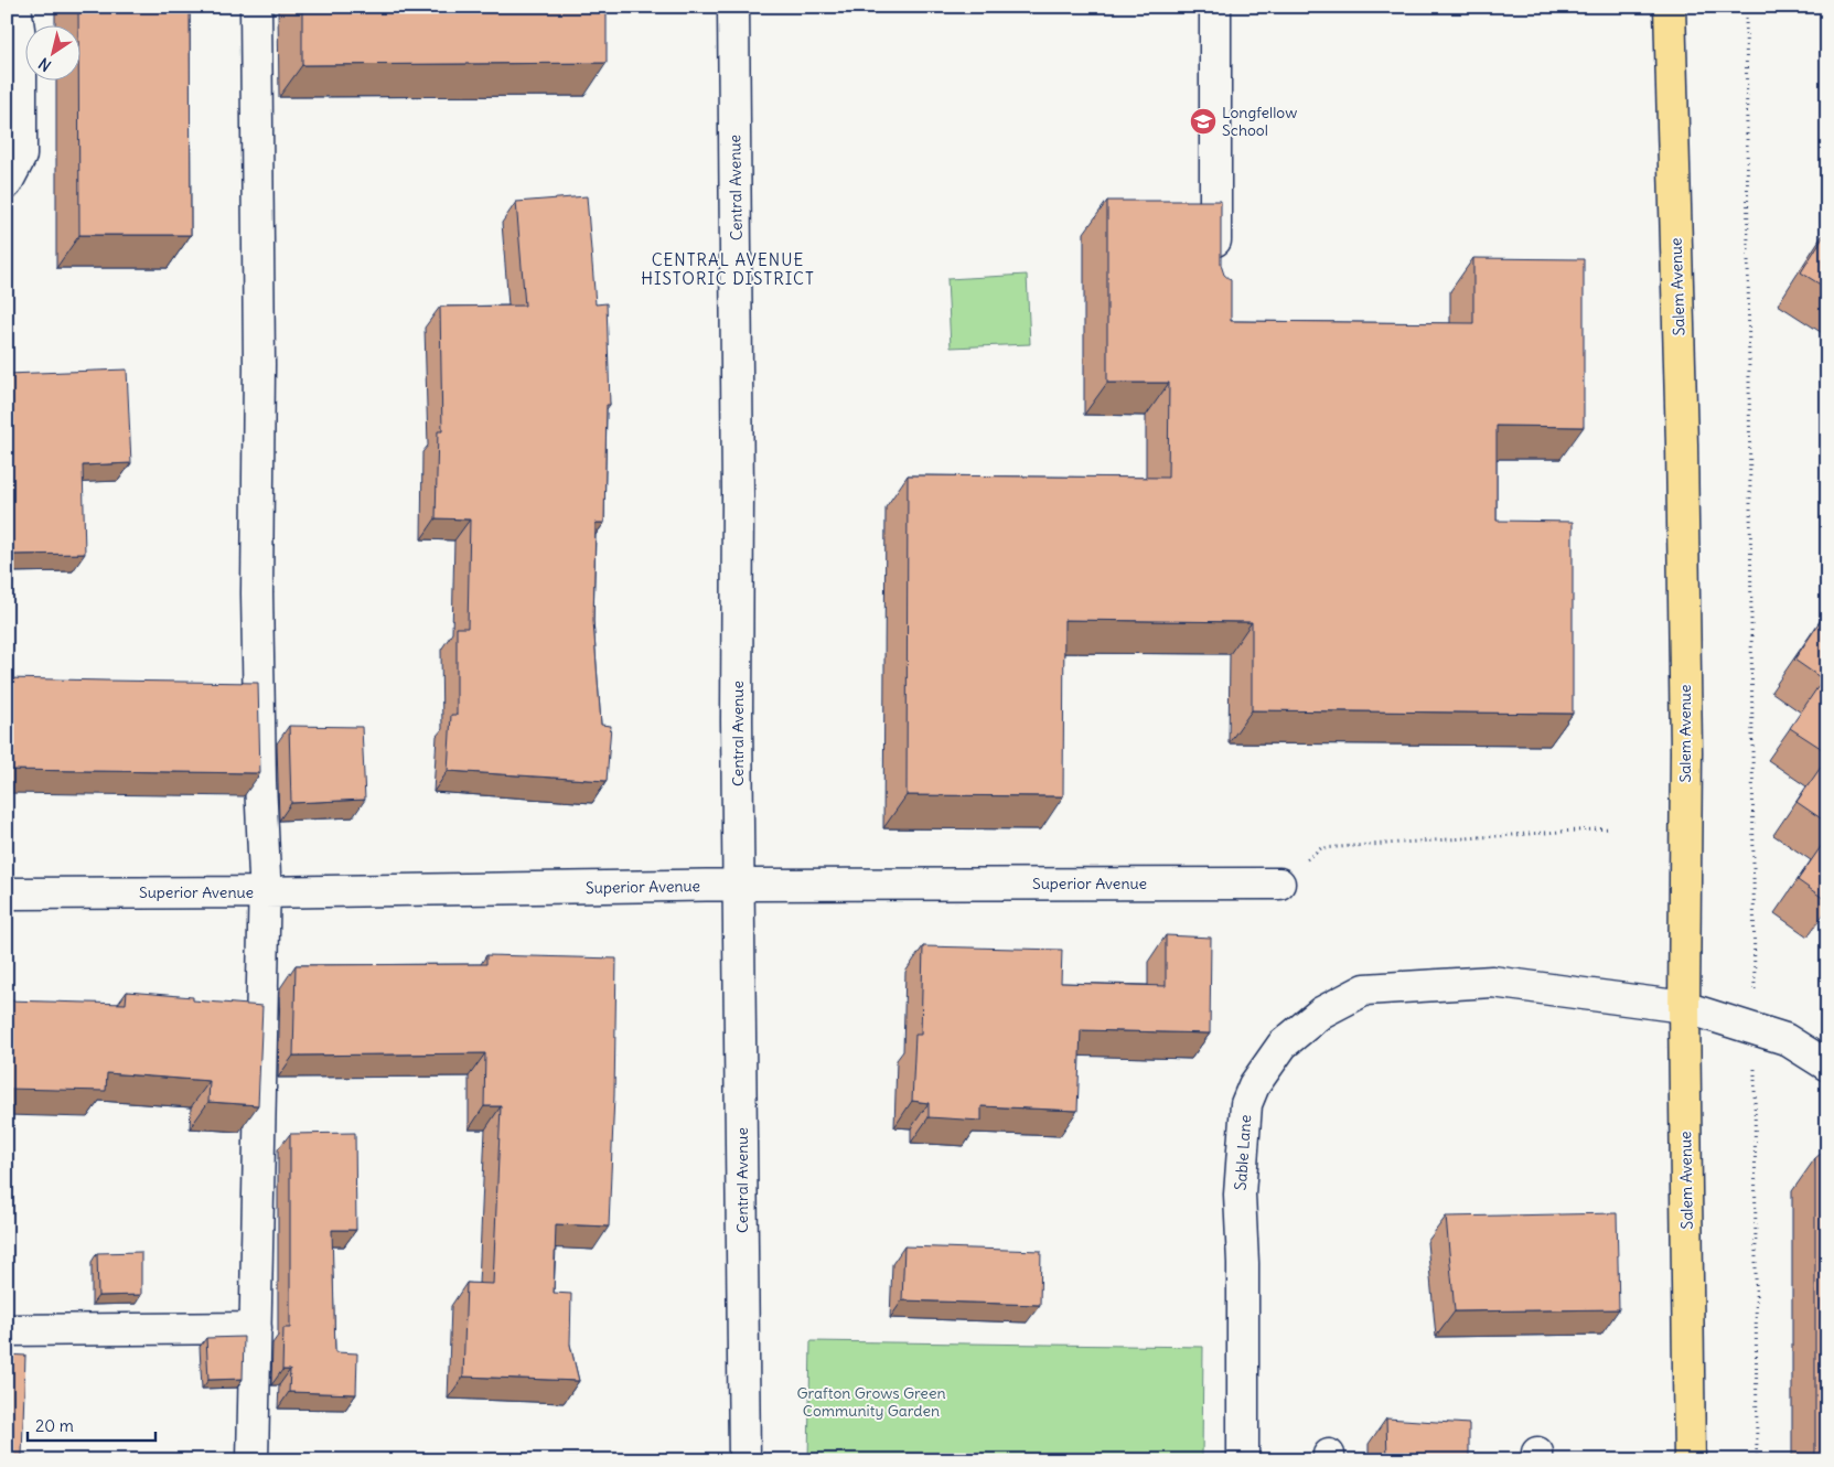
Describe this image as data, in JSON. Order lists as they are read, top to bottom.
{
  "streets": {
    "main road": ["Salem Avenue"],
    "street": ["Central Avenue", "Superior Avenue", "Sable Lane"]
  },
  "crossings": [
    ["Central Avenue", "Superior Avenue"],
    ["Salem Avenue", "Sable Lane"]
  ],
  "districts": ["CENTRAL AVENUE HISTORIC DISTRICT"],
  "parks": ["Grafton Grows Green Community Garden"],
  "places": {
    "school or university": ["Longfellow School"]
  },
  "scale_bar": "20 m",
  "north": "bottom left"
}
